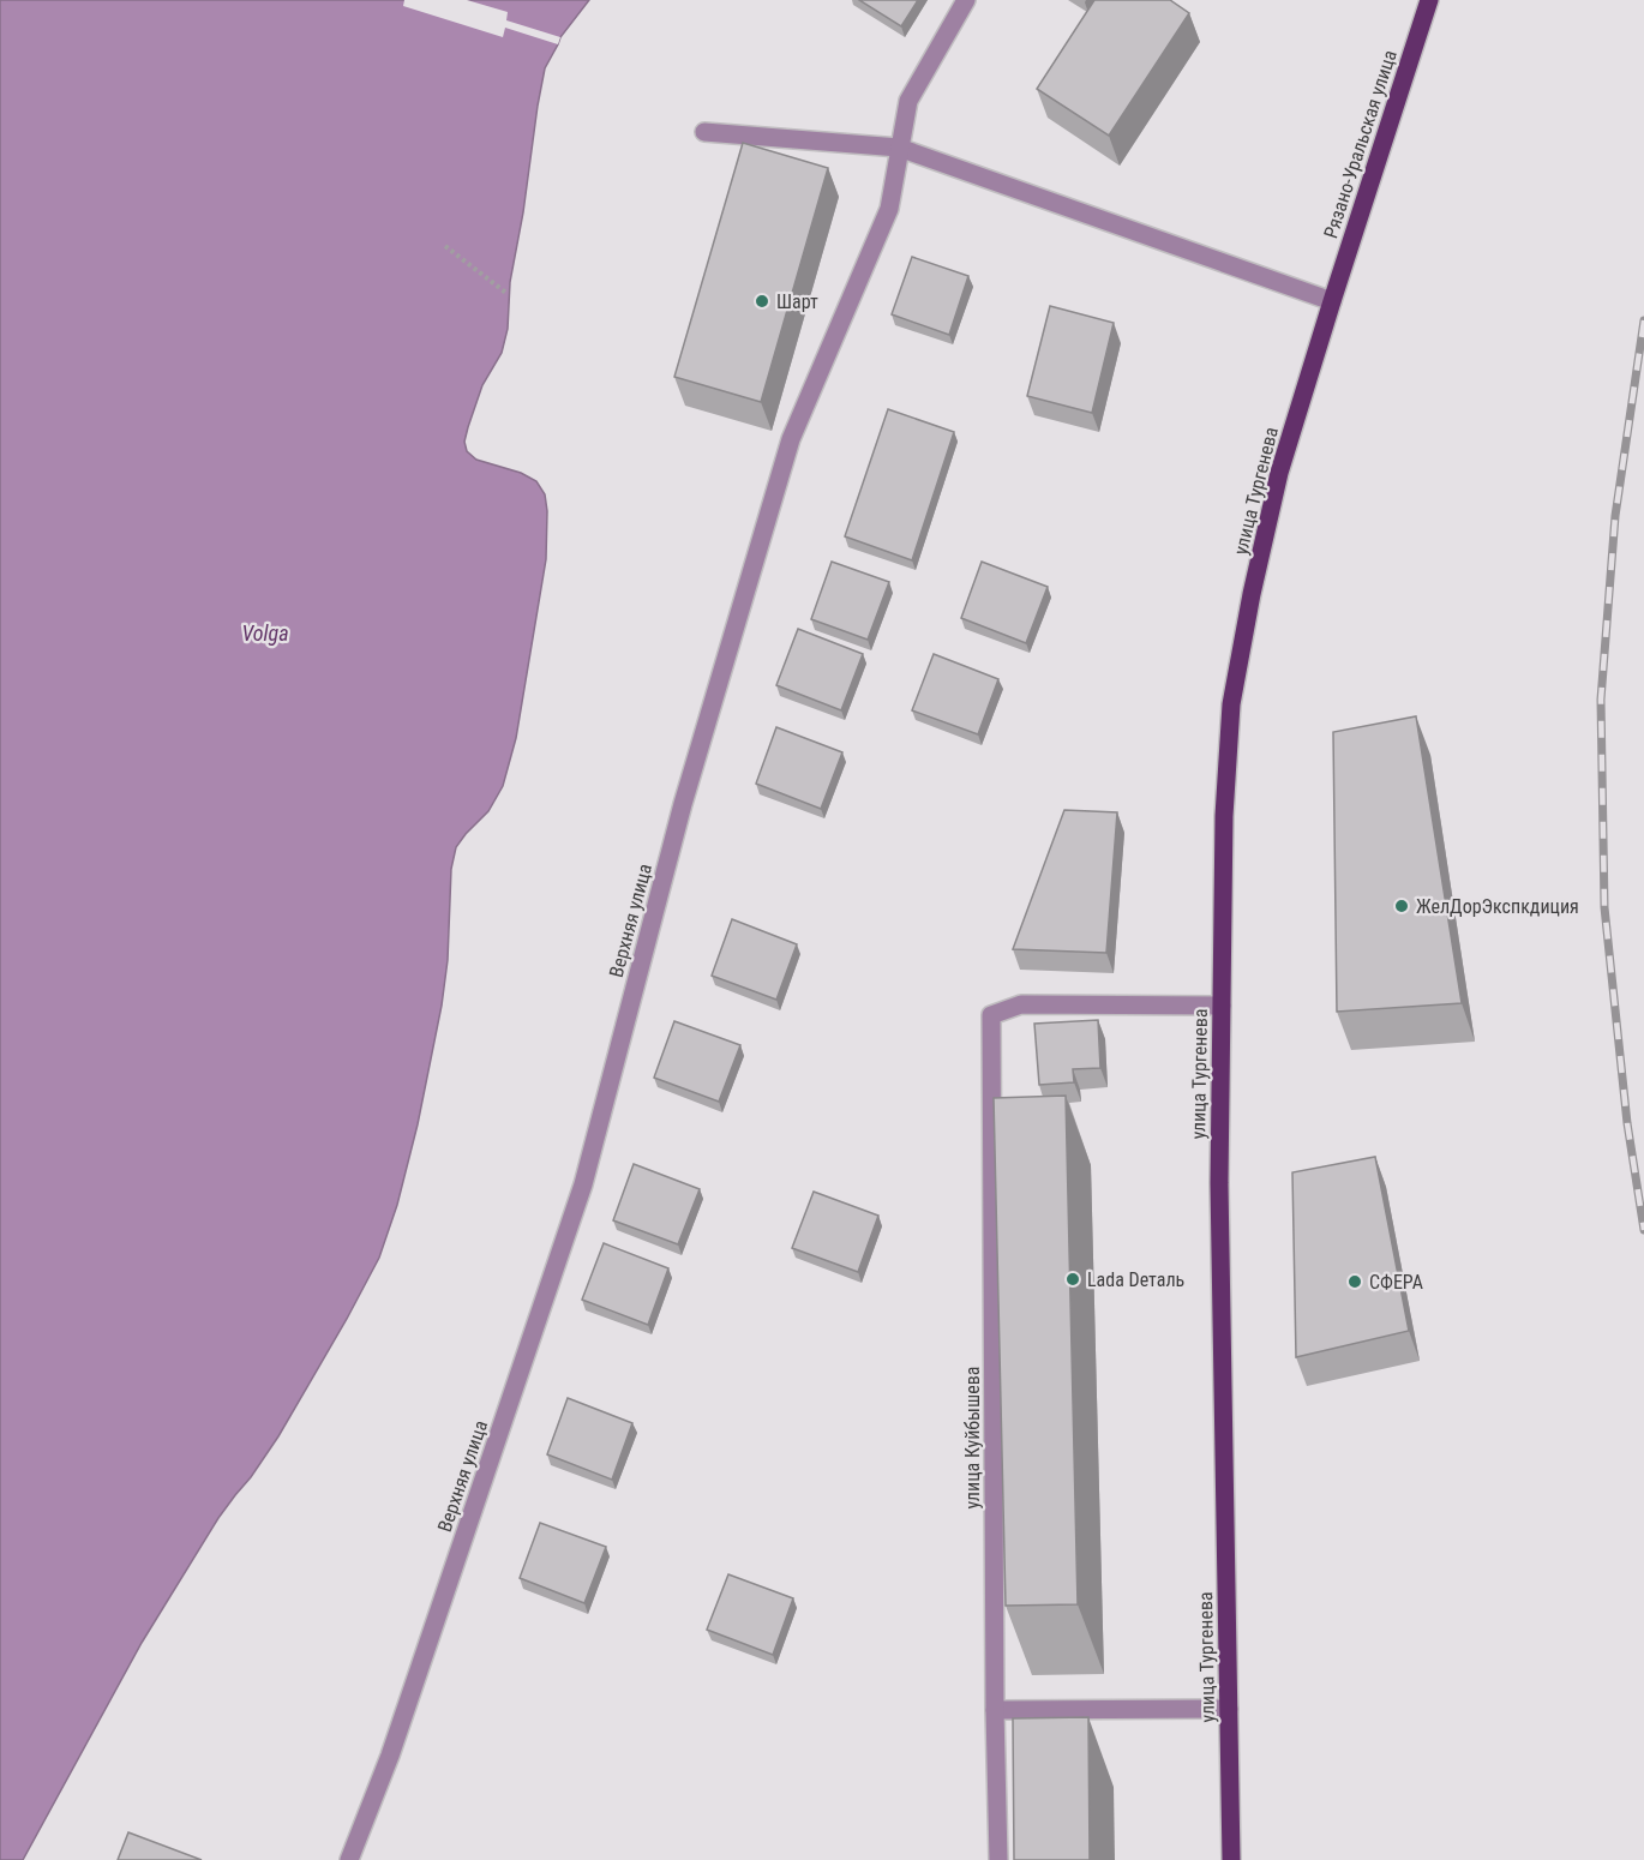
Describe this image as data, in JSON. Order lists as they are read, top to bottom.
{
  "streets": {
    "main road": ["Рязано-Уральская улица", "улица Тургенева"],
    "street": ["Верхняя улица", "улица Куйбышева"]
  },
  "crossings": [
    ["Рязано-Уральская улица", "улица Тургенева"],
    ["улица Тургенева", "улица Куйбышева"]
  ],
  "water": ["Volga"],
  "places": [
    "Шарт",
    "ЖелДорЭкспкдиция",
    "Lada Dеталь",
    "СФЕРА"
  ]
}
